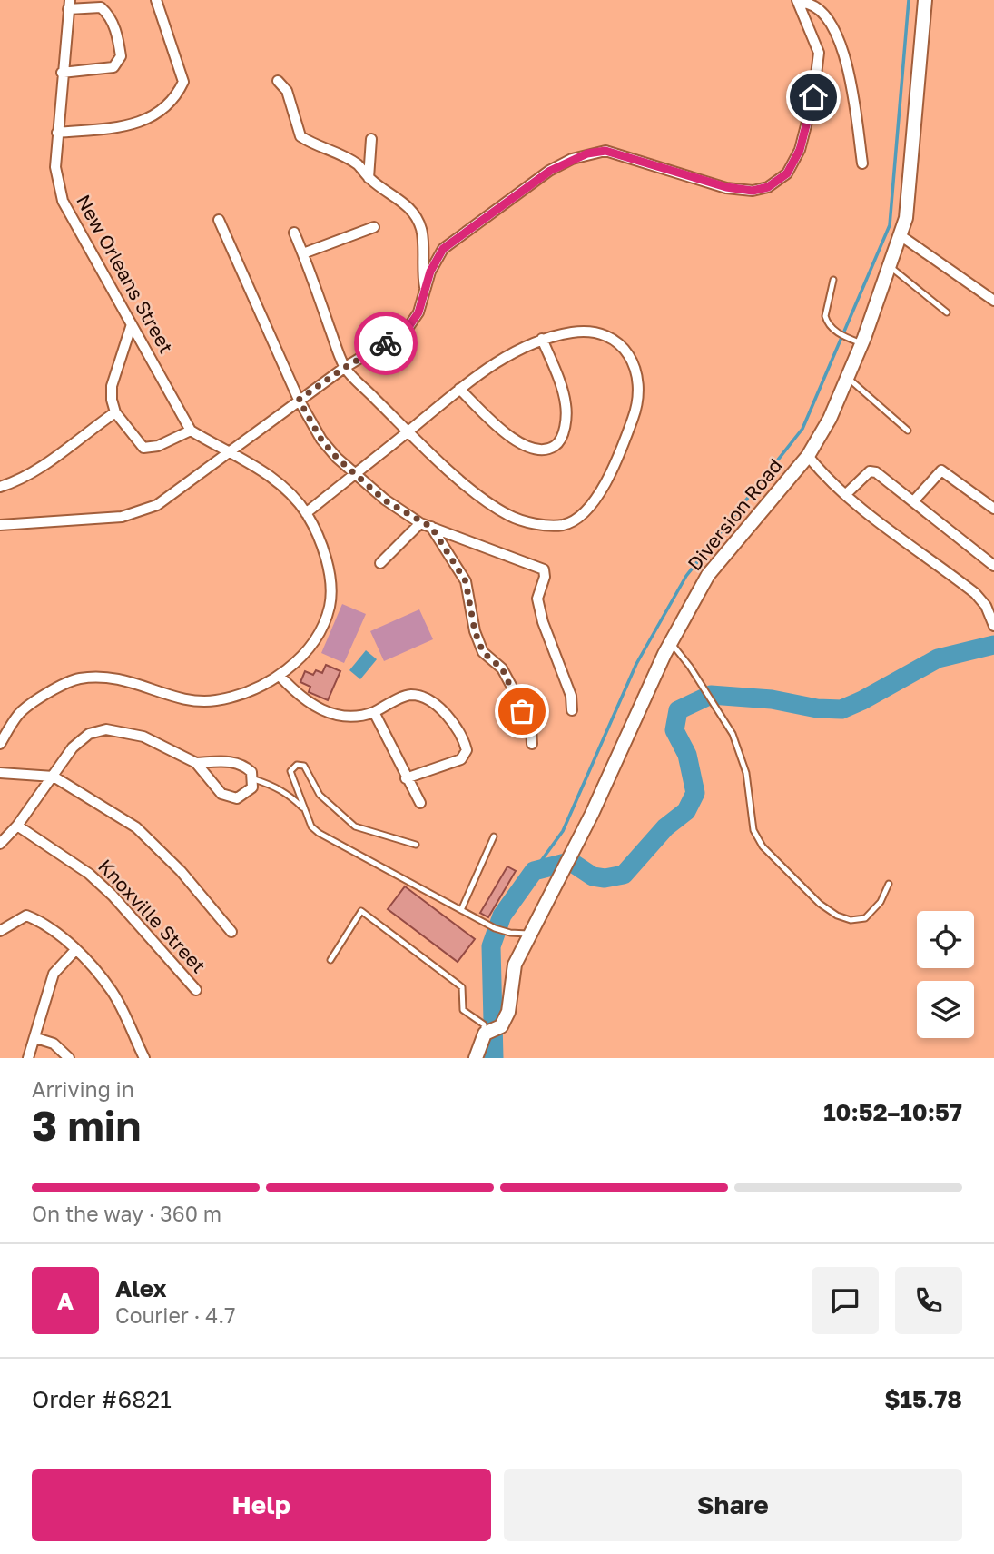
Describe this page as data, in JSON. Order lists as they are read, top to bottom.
{
  "streets": {
    "street": ["New Orleans Street", "Diversion Road", "Knoxville Street"]
  },
  "page": {
    "heading": ["3 min", "Arriving in", "10:52–10:57"],
    "panel": [
      "Alex",
      "Courier · 4.7",
      "Order #6821",
      "$15.78"
    ],
    "bar": "On the way · 360 m",
    "round": "A",
    "buttons": ["Help", "Share"]
  }
}
